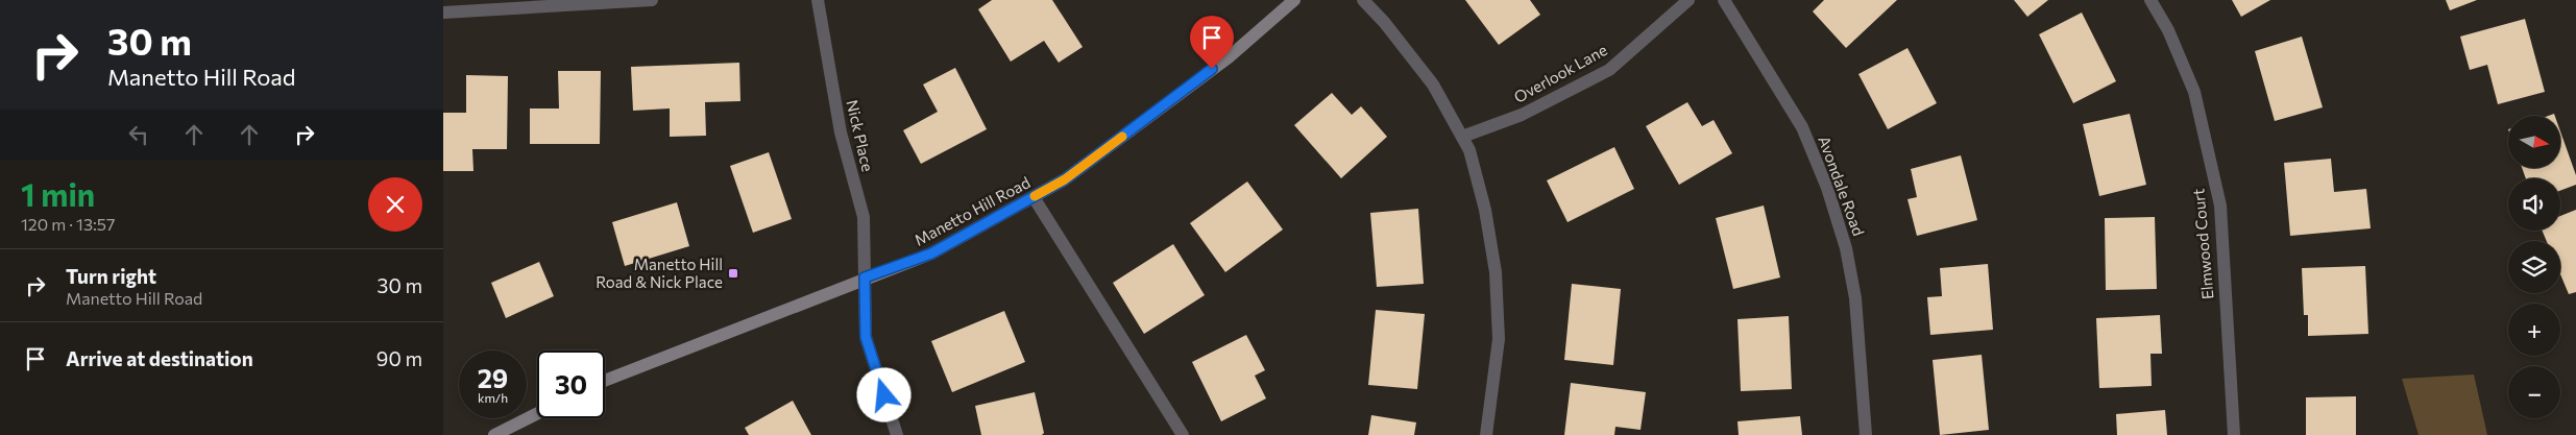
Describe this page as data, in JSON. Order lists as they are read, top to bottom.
{
  "streets": {
    "main road": ["Manetto Hill Road"],
    "street": [
      "Overlook Lane",
      "Nick Place",
      "Avondale Road",
      "Elmwood Court"
    ]
  },
  "crossings": [
    ["Nick Place", "Manetto Hill Road"]
  ],
  "places": {
    "transit": ["Manetto Hill Road & Nick Place"]
  },
  "north": "right",
  "page": {
    "turn": ["30 m", "Manetto Hill Road"],
    "map_buttons": ["+", "−"],
    "heading": ["1 min", "120 m · 13:57"],
    "list": [
      {
        "name": "Turn right",
        "note": "Manetto Hill Road",
        "value": "30 m"
      },
      {
        "name": "Arrive at destination",
        "value": "90 m"
      }
    ],
    "speed": "29 km/h",
    "limit": "30"
  }
}
